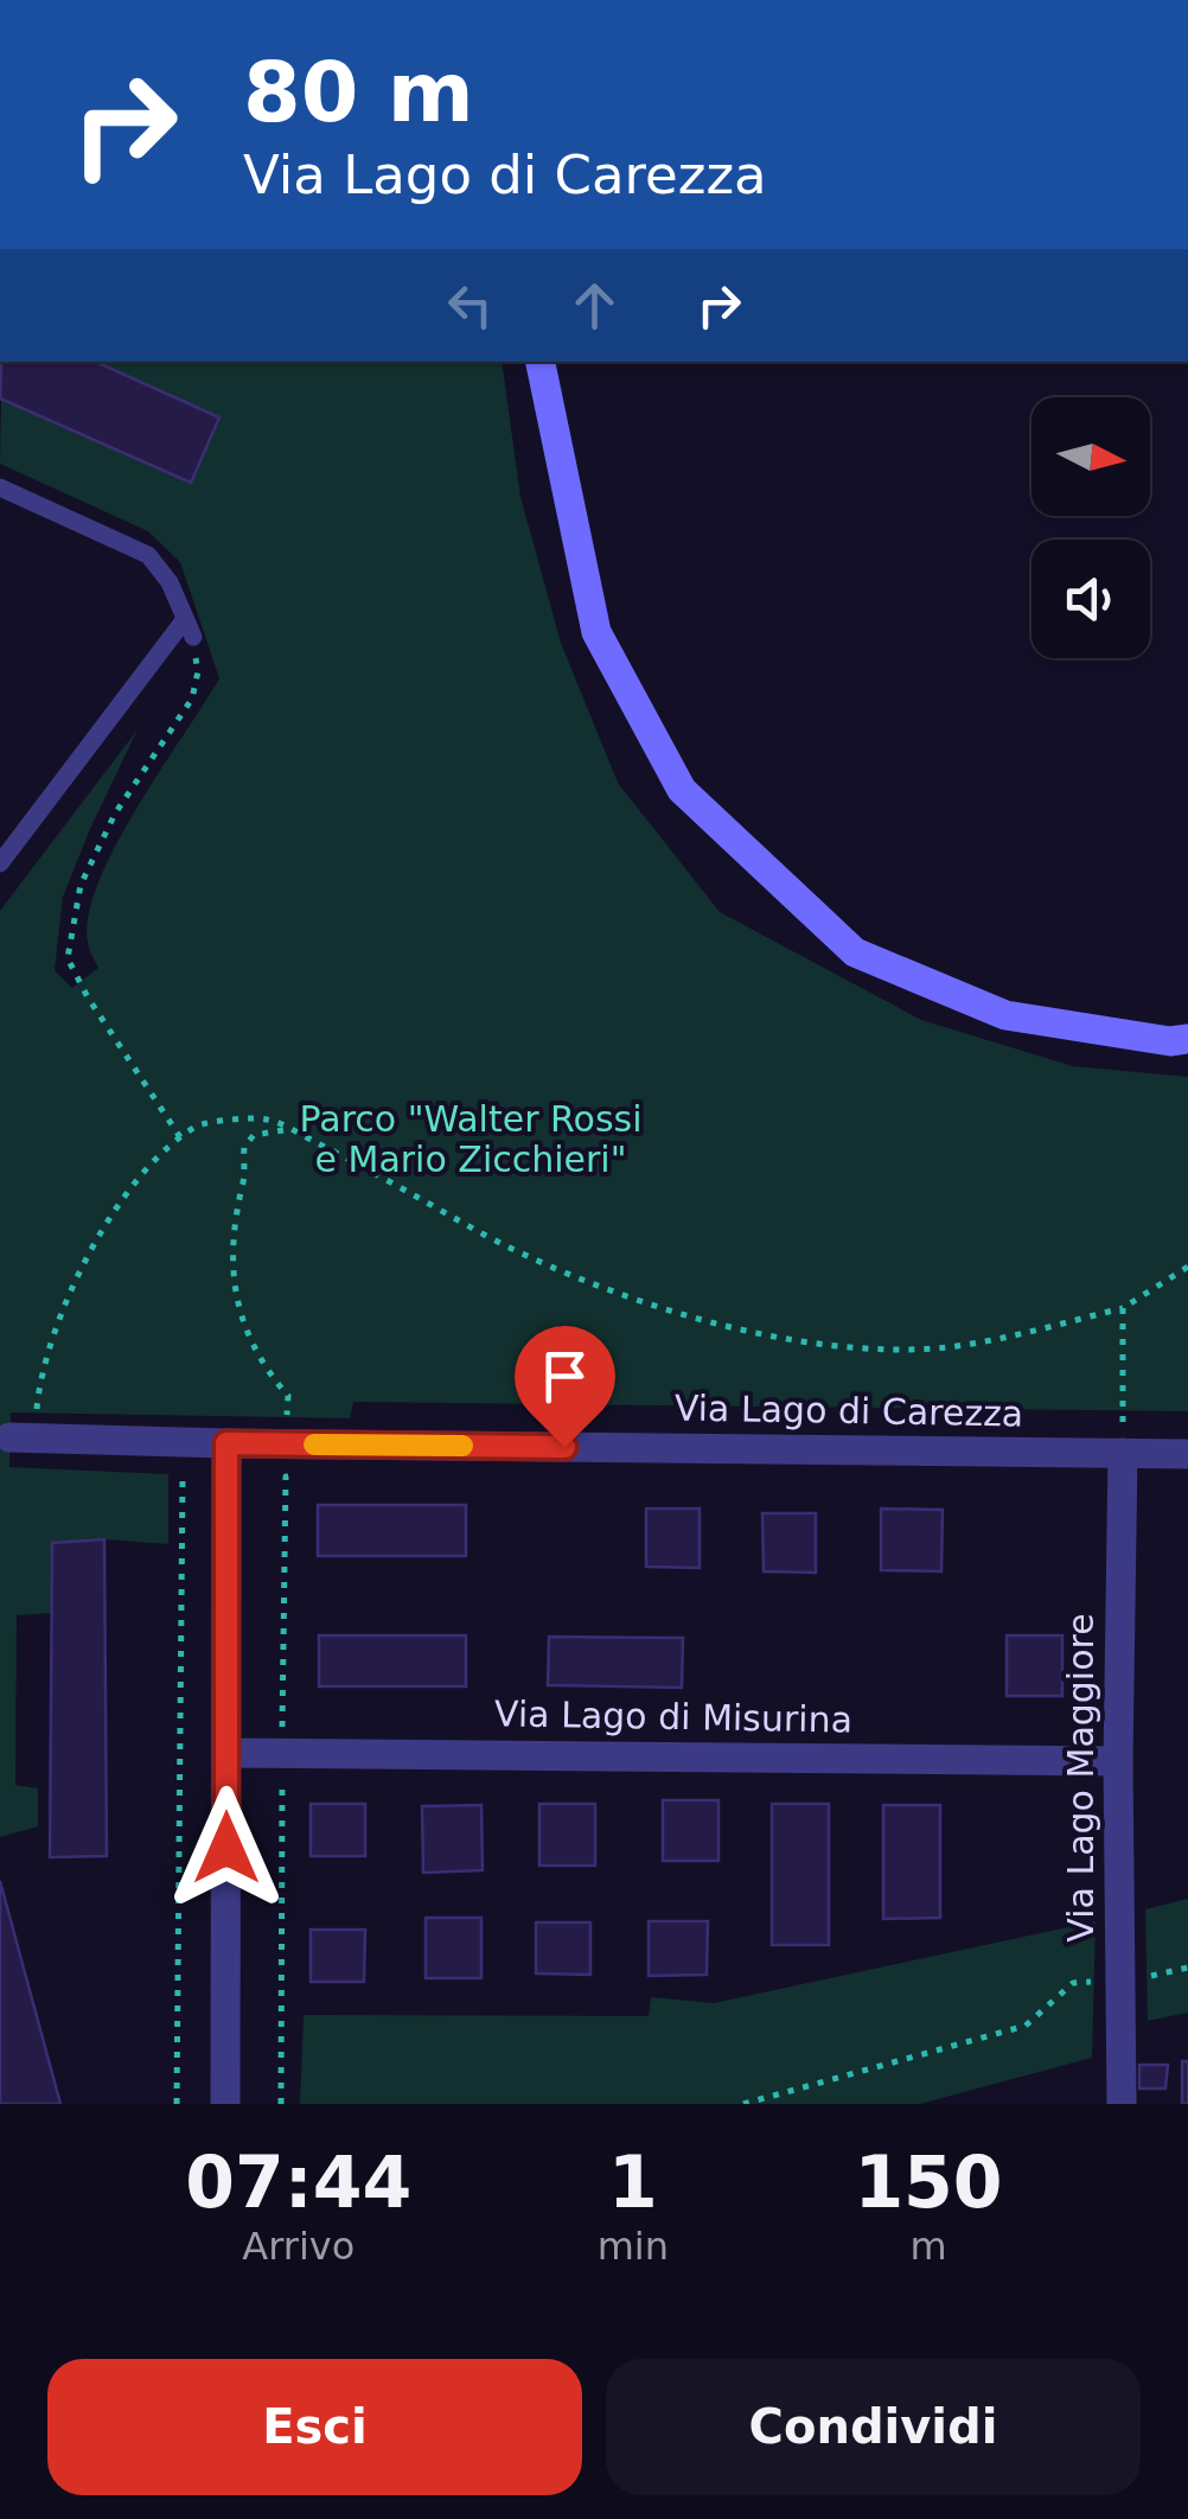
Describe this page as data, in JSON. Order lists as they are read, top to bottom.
{
  "streets": {
    "street": ["Via Lago di Carezza", "Via Lago di Misurina", "Via Lago Maggiore"]
  },
  "crossings": [
    ["Via Lago di Carezza", "Via Lago Maggiore"],
    ["Via Lago di Misurina", "Via Lago Maggiore"]
  ],
  "parks": ["Parco \"Walter Rossi e Mario Zicchieri\""],
  "north": "right",
  "page": {
    "turn": ["80 m", "Via Lago di Carezza"],
    "eta": [
      "07:44",
      "Arrivo",
      "1",
      "min",
      "150",
      "m"
    ],
    "buttons": ["Esci", "Condividi"]
  }
}
